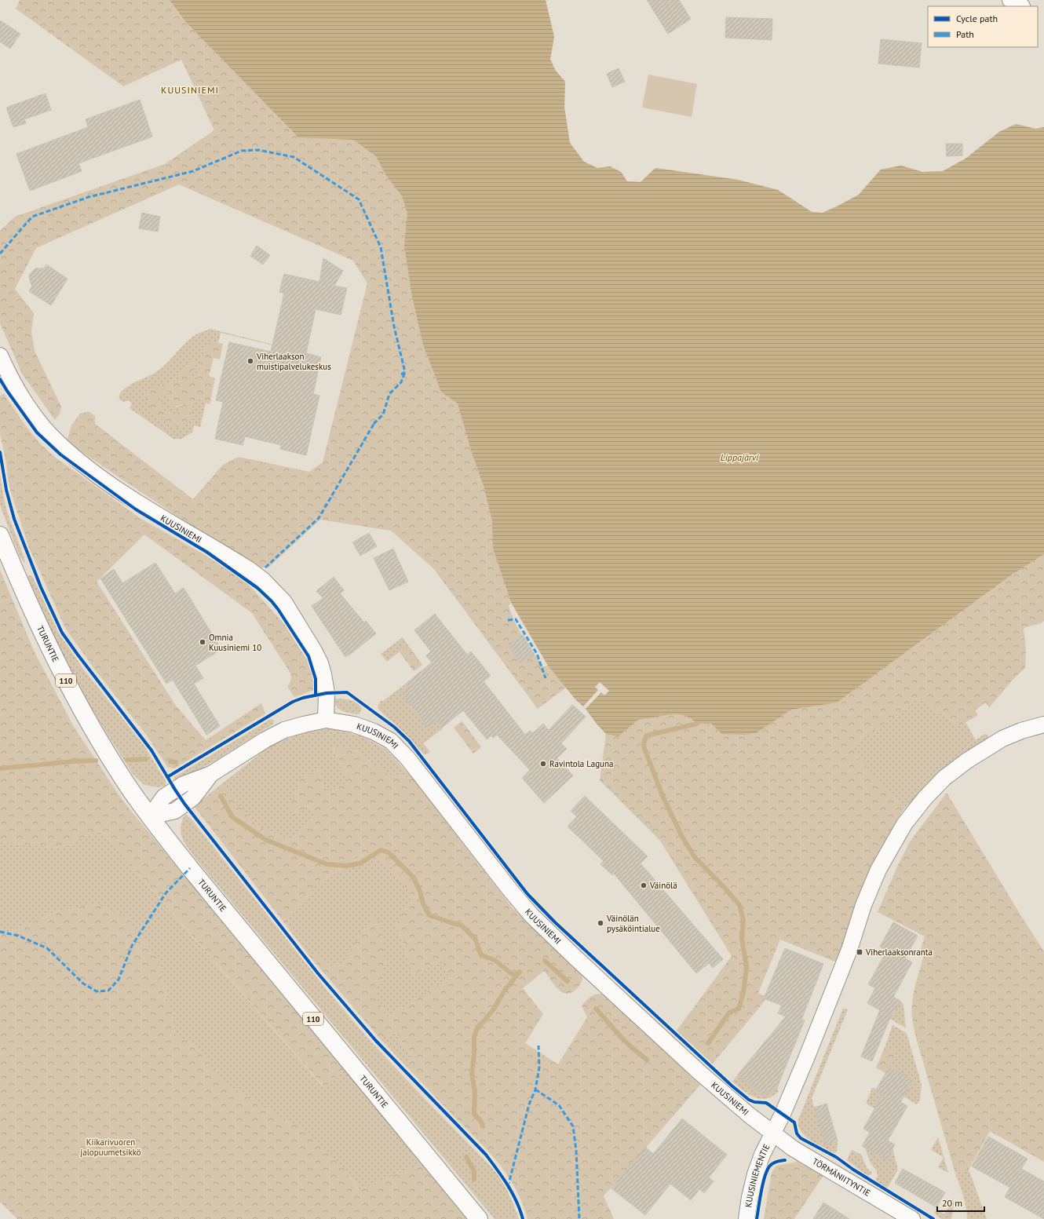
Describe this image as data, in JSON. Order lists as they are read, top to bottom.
{
  "streets": {
    "main road": ["TURUNTIE", "110"],
    "street": ["KUUSINIEMI", "KUUSINIEMENTIE", "TÖRMÄNIITYNTIE"]
  },
  "crossings": [
    ["KUUSINIEMI", "TURUNTIE"],
    ["KUUSINIEMI", "KUUSINIEMENTIE"],
    ["KUUSINIEMI", "TÖRMÄNIITYNTIE"],
    ["KUUSINIEMENTIE", "TÖRMÄNIITYNTIE"]
  ],
  "districts": ["KUUSINIEMI"],
  "water": ["Lippajärvi"],
  "parks": ["Kiikarivuoren jalopuumetsikkö"],
  "places": {
    "other": [
      "Viherlaakson muistipalvelukeskus",
      "Omnia Kuusiniemi 10",
      "Ravintola Laguna",
      "Väinölä",
      "Väinölän pysäköintialue"
    ],
    "transit": ["Viherlaaksonranta"]
  },
  "legend": ["Cycle path", "Path"],
  "scale_bar": "20 m"
}
